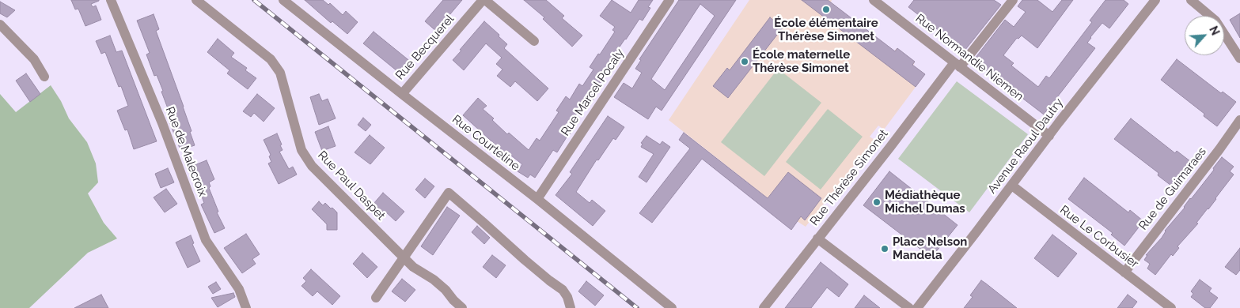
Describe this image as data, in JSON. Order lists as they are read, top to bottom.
{
  "streets": {
    "street": [
      "Rue Becquerel",
      "Rue Normandie Niemen",
      "Rue Marcel Pocaly",
      "Rue Courteline",
      "Avenue Raoul Dautry",
      "Rue de Malecroix",
      "Rue Thérèse Simonet",
      "Rue Paul Daspet",
      "Rue de Guimaraes",
      "Rue Le Corbusier"
    ]
  },
  "crossings": [
    ["Rue Becquerel", "Rue Courteline"],
    ["Rue Normandie Niemen", "Avenue Raoul Dautry"],
    ["Rue Normandie Niemen", "Rue Thérèse Simonet"],
    ["Rue Marcel Pocaly", "Rue Courteline"],
    ["Avenue Raoul Dautry", "Rue Le Corbusier"],
    ["Rue de Guimaraes", "Rue Le Corbusier"]
  ],
  "places": [
    "École élémentaire Thérèse Simonet",
    "École maternelle Thérèse Simonet",
    "Médiathèque Michel Dumas",
    "Place Nelson Mandela"
  ],
  "north": "top right"
}
